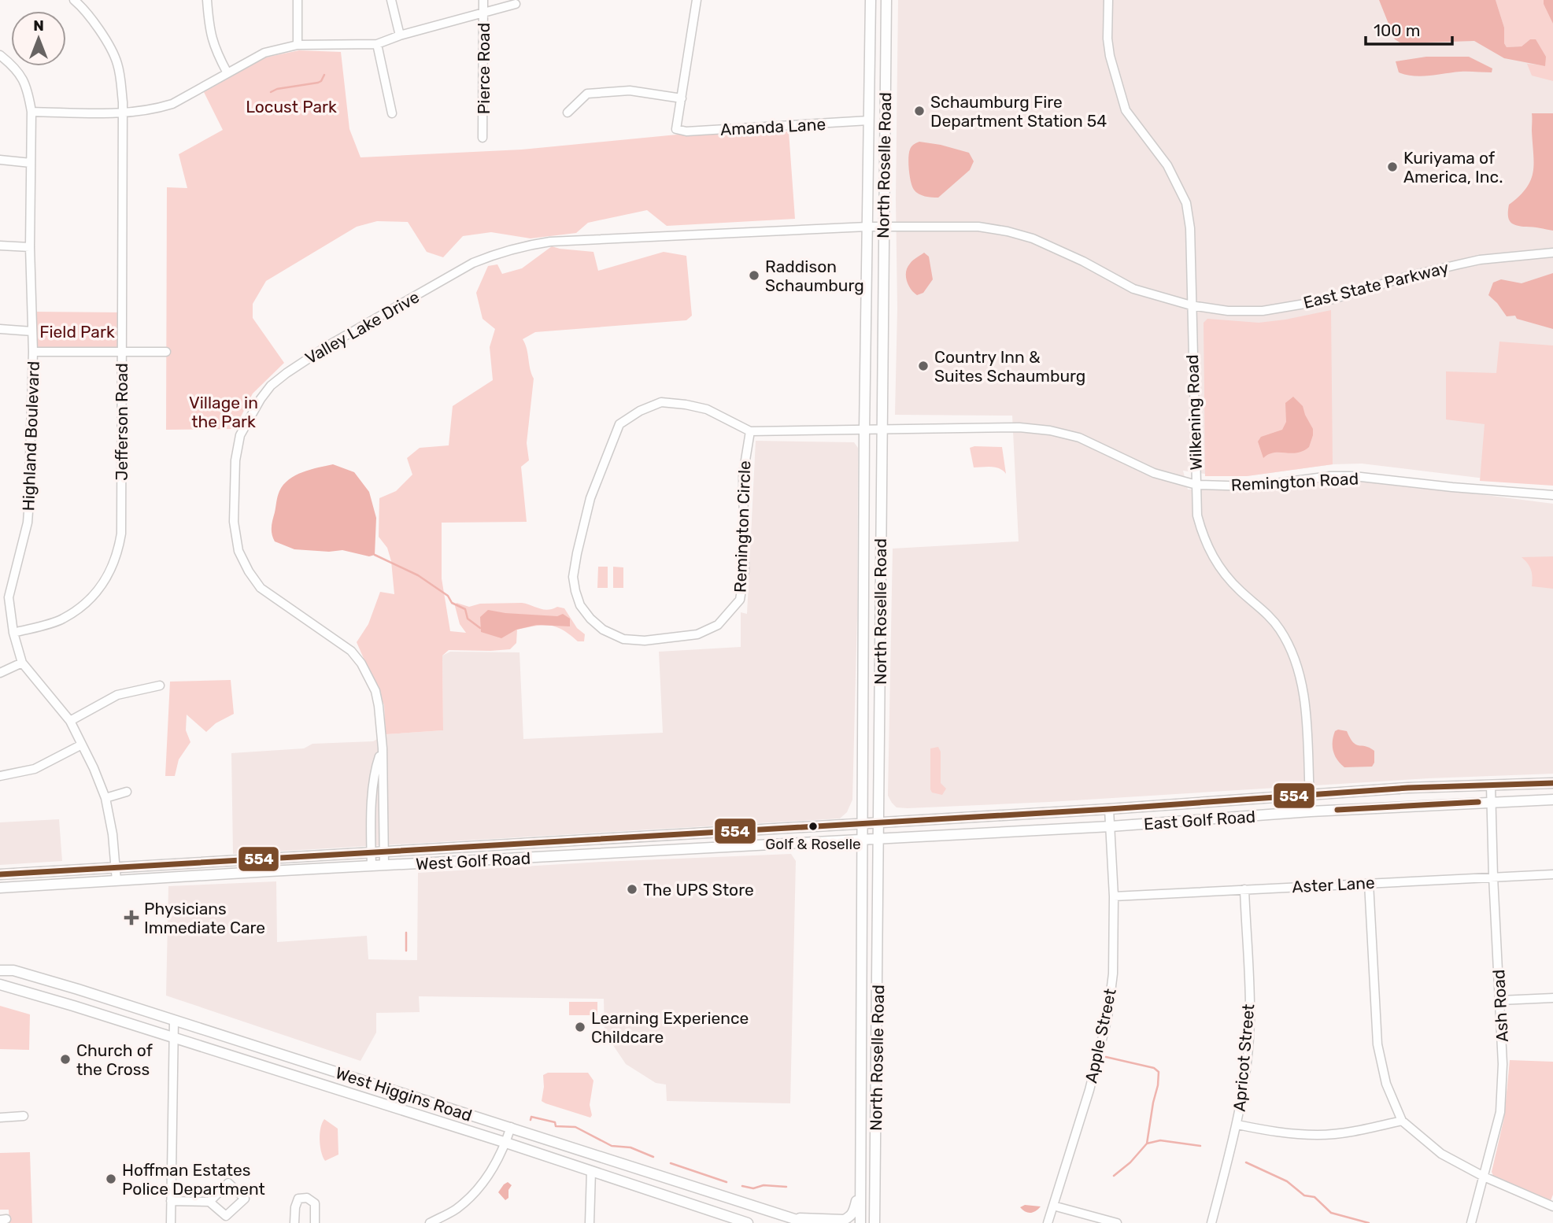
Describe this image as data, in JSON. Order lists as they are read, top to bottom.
{
  "streets": {
    "main road": [
      "North Roselle Road",
      "East Golf Road",
      "West Golf Road",
      "West Higgins Road"
    ],
    "street": [
      "Pierce Road",
      "Amanda Lane",
      "East State Parkway",
      "Valley Lake Drive",
      "Wilkening Road",
      "Jefferson Road",
      "Highland Boulevard",
      "Remington Road",
      "Remington Circle",
      "Aster Lane",
      "Ash Road",
      "Apple Street",
      "Apricot Street"
    ]
  },
  "crossings": [
    ["Amanda Lane", "North Roselle Road"],
    ["North Roselle Road", "East State Parkway"],
    ["North Roselle Road", "Valley Lake Drive"],
    ["North Roselle Road", "Remington Road"],
    ["North Roselle Road", "Remington Circle"],
    ["North Roselle Road", "East Golf Road"],
    ["North Roselle Road", "West Golf Road"],
    ["East State Parkway", "Valley Lake Drive"],
    ["East State Parkway", "Wilkening Road"],
    ["Valley Lake Drive", "West Golf Road"],
    ["Wilkening Road", "Remington Road"],
    ["Wilkening Road", "East Golf Road"],
    ["Jefferson Road", "Highland Boulevard"],
    ["Highland Boulevard", "West Golf Road"],
    ["Remington Road", "Remington Circle"],
    ["East Golf Road", "West Golf Road"],
    ["East Golf Road", "Ash Road"],
    ["East Golf Road", "Apple Street"],
    ["Aster Lane", "Ash Road"],
    ["Aster Lane", "Apple Street"],
    ["Aster Lane", "Apricot Street"]
  ],
  "parks": ["Locust Park", "Field Park", "Village in the Park"],
  "places": {
    "other": [
      "Schaumburg Fire Department Station 54",
      "Kuriyama of America, Inc.",
      "Raddison Schaumburg",
      "Country Inn & Suites Schaumburg",
      "Golf & Roselle",
      "The UPS Store",
      "Learning Experience Childcare",
      "Church of the Cross",
      "Hoffman Estates Police Department"
    ],
    "health": ["Physicians Immediate Care"]
  },
  "lines": ["transit line 554"],
  "scale_bar": "100 m",
  "north": "top"
}
